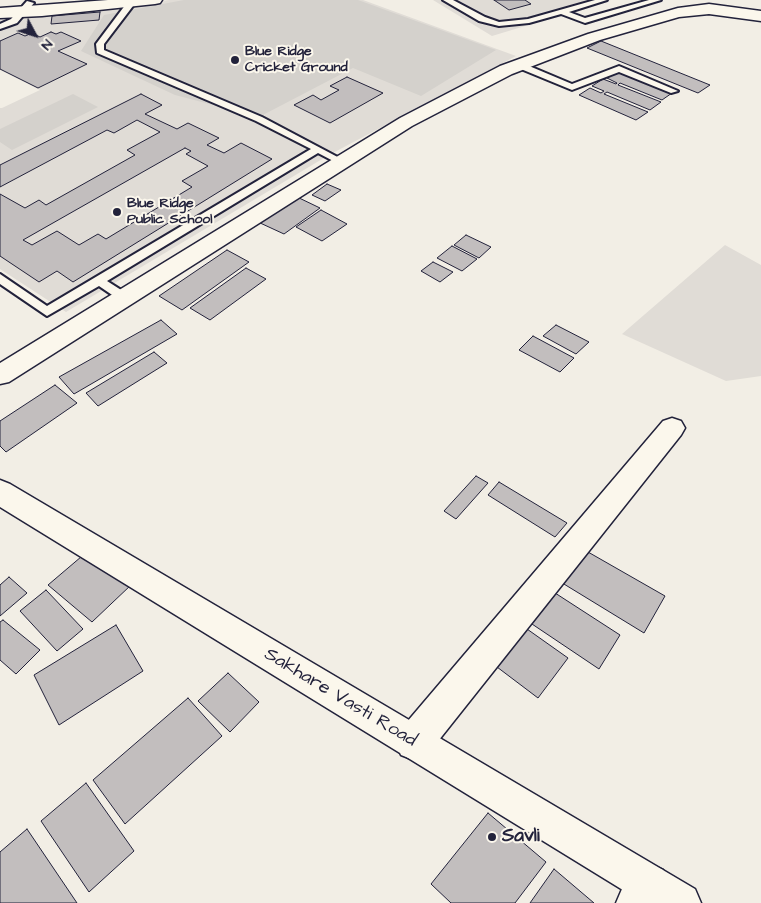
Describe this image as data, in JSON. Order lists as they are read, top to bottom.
{
  "streets": {
    "street": ["Sakhare Vasti Road"]
  },
  "places": ["Blue Ridge Cricket Ground", "Blue Ridge Public School", "Savli"],
  "north": "bottom right"
}
